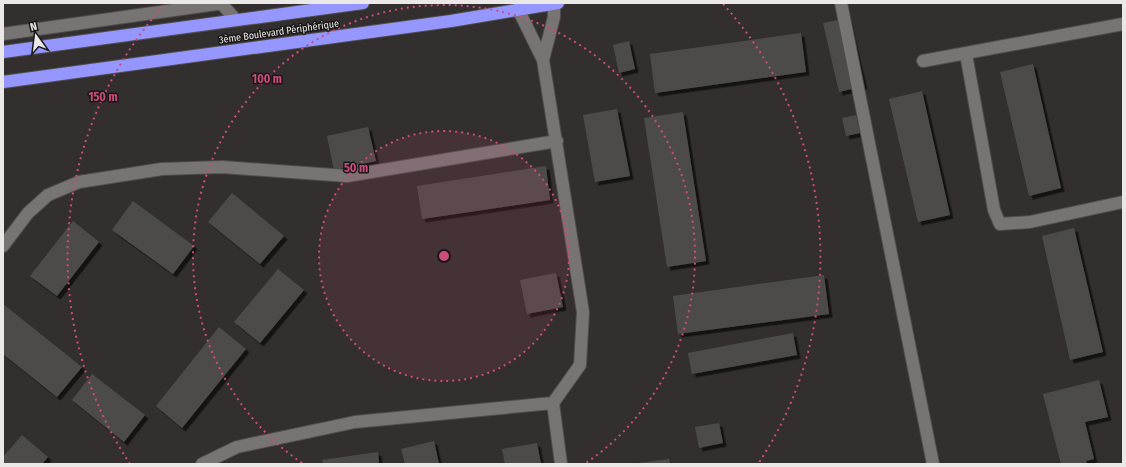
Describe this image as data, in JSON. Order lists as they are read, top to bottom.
{
  "streets": {
    "highway": ["3ème Boulevard Périphérique"]
  },
  "north": "top",
  "rings": ["100 m", "150 m", "50 m"]
}
